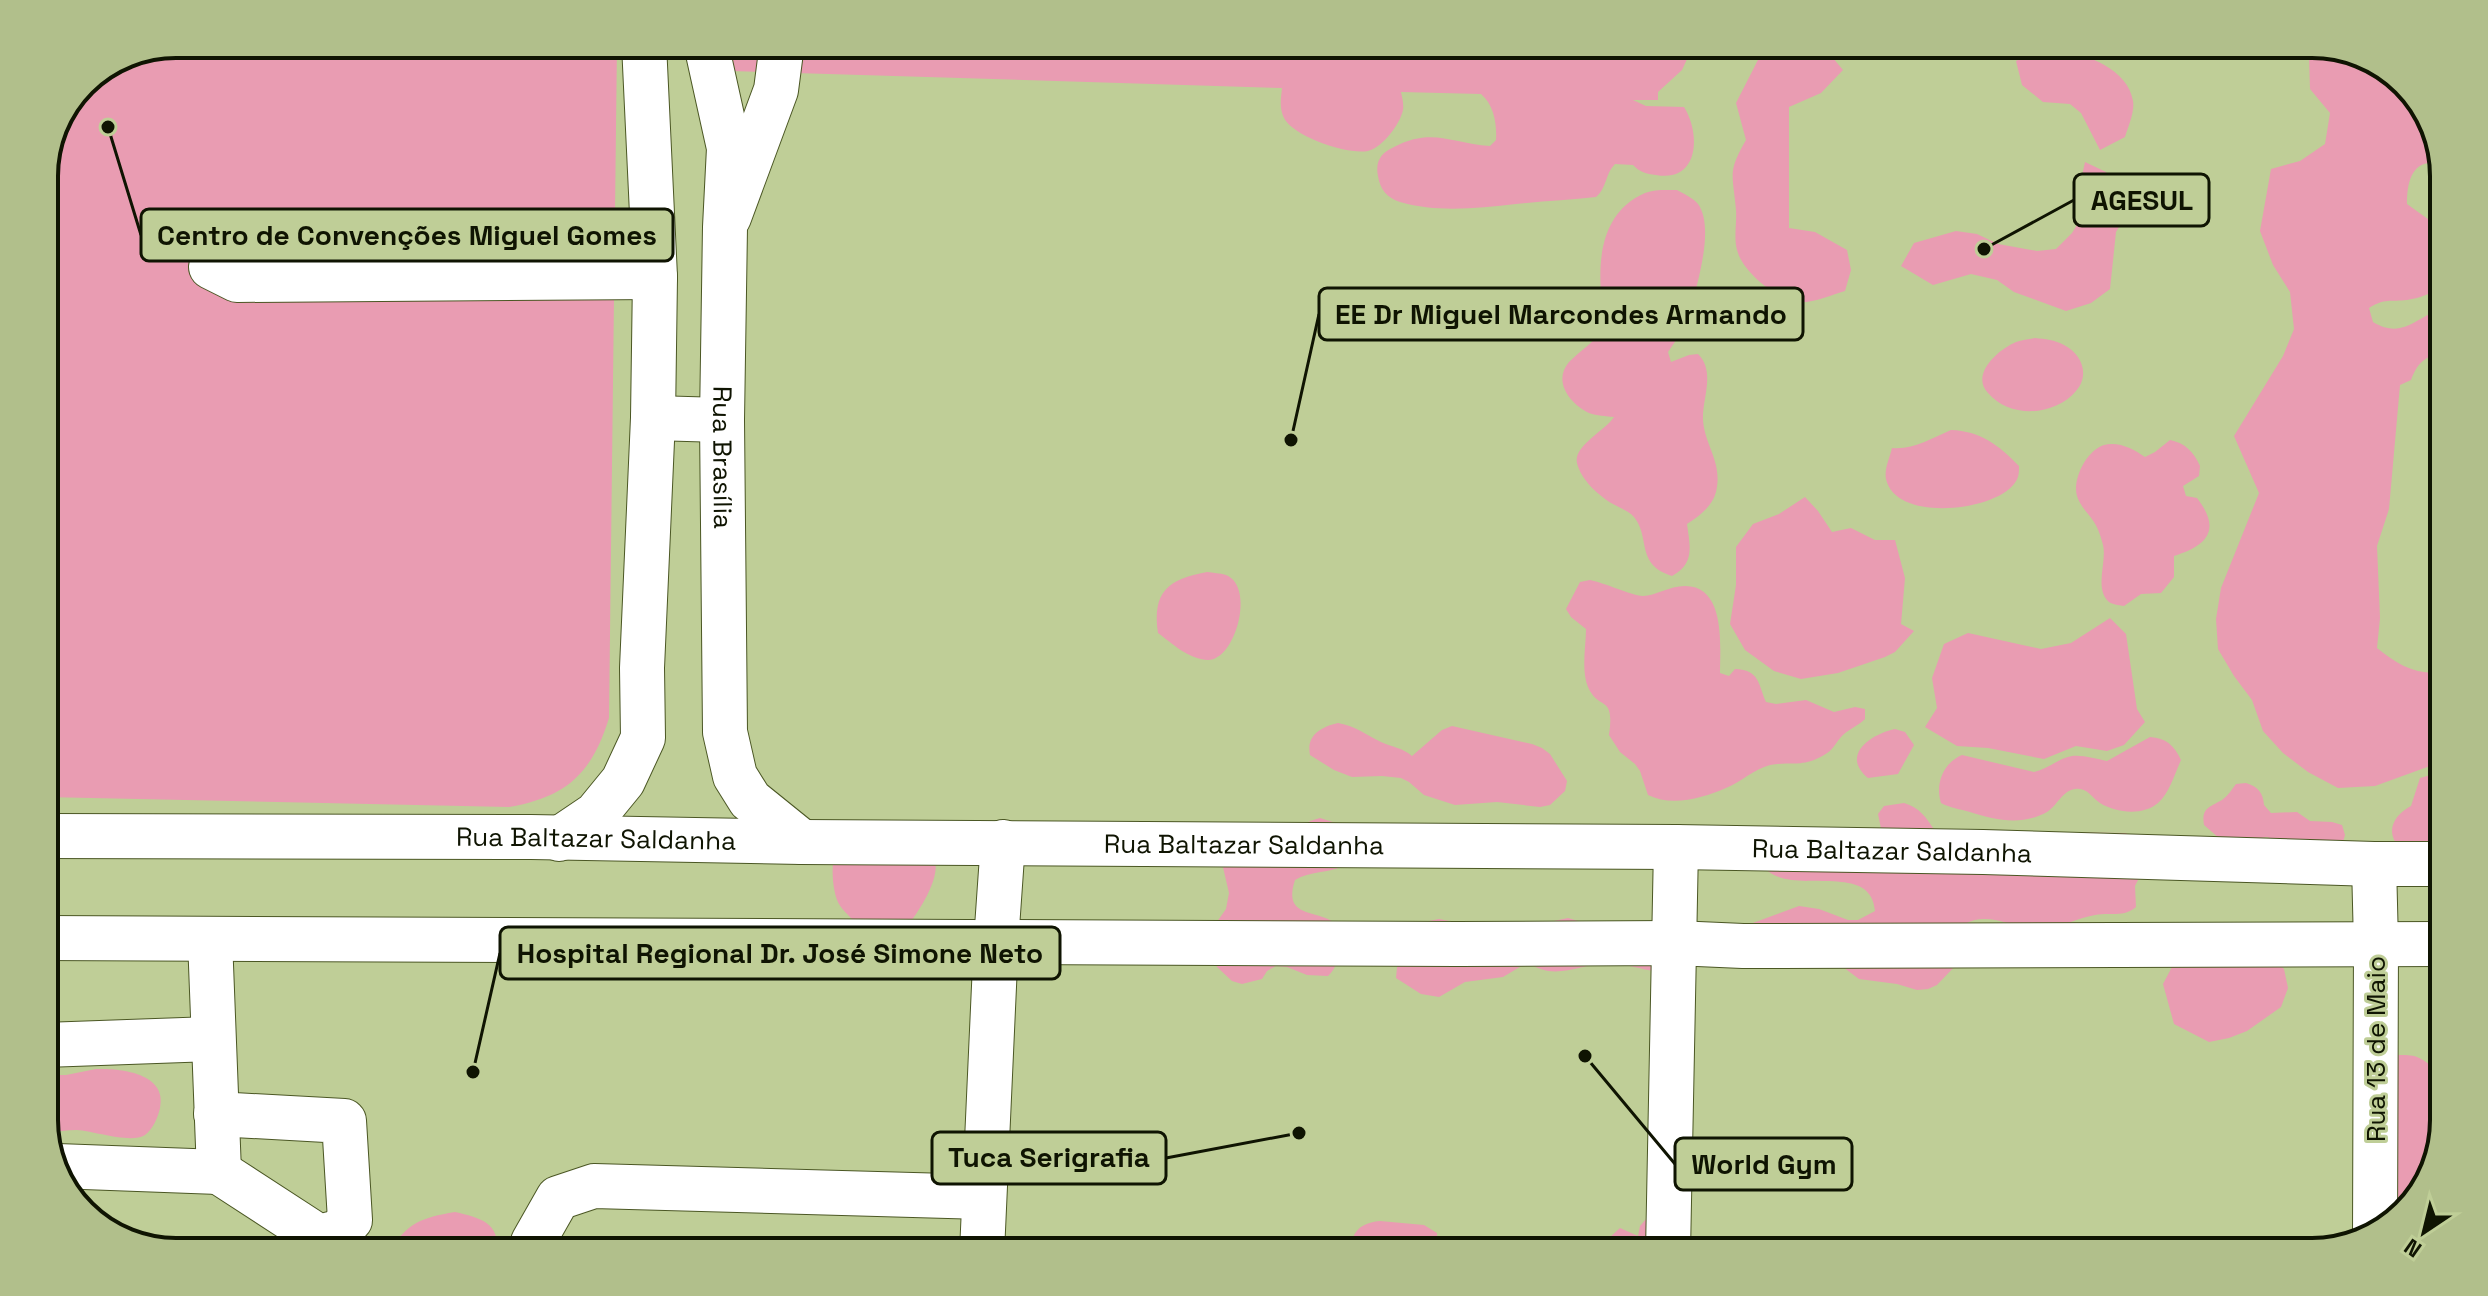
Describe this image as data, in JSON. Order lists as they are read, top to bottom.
{
  "streets": {
    "main road": ["Rua Brasília", "Rua Baltazar Saldanha", "Rua 13 de Maio"]
  },
  "crossings": [
    ["Rua Brasília", "Rua Baltazar Saldanha"],
    ["Rua Baltazar Saldanha", "Rua 13 de Maio"]
  ],
  "places": [
    "Centro de Convenções Miguel Gomes",
    "AGESUL",
    "EE Dr Miguel Marcondes Armando",
    "World Gym",
    "Hospital Regional Dr. José Simone Neto",
    "Tuca Serigrafia"
  ],
  "north": "bottom left"
}
